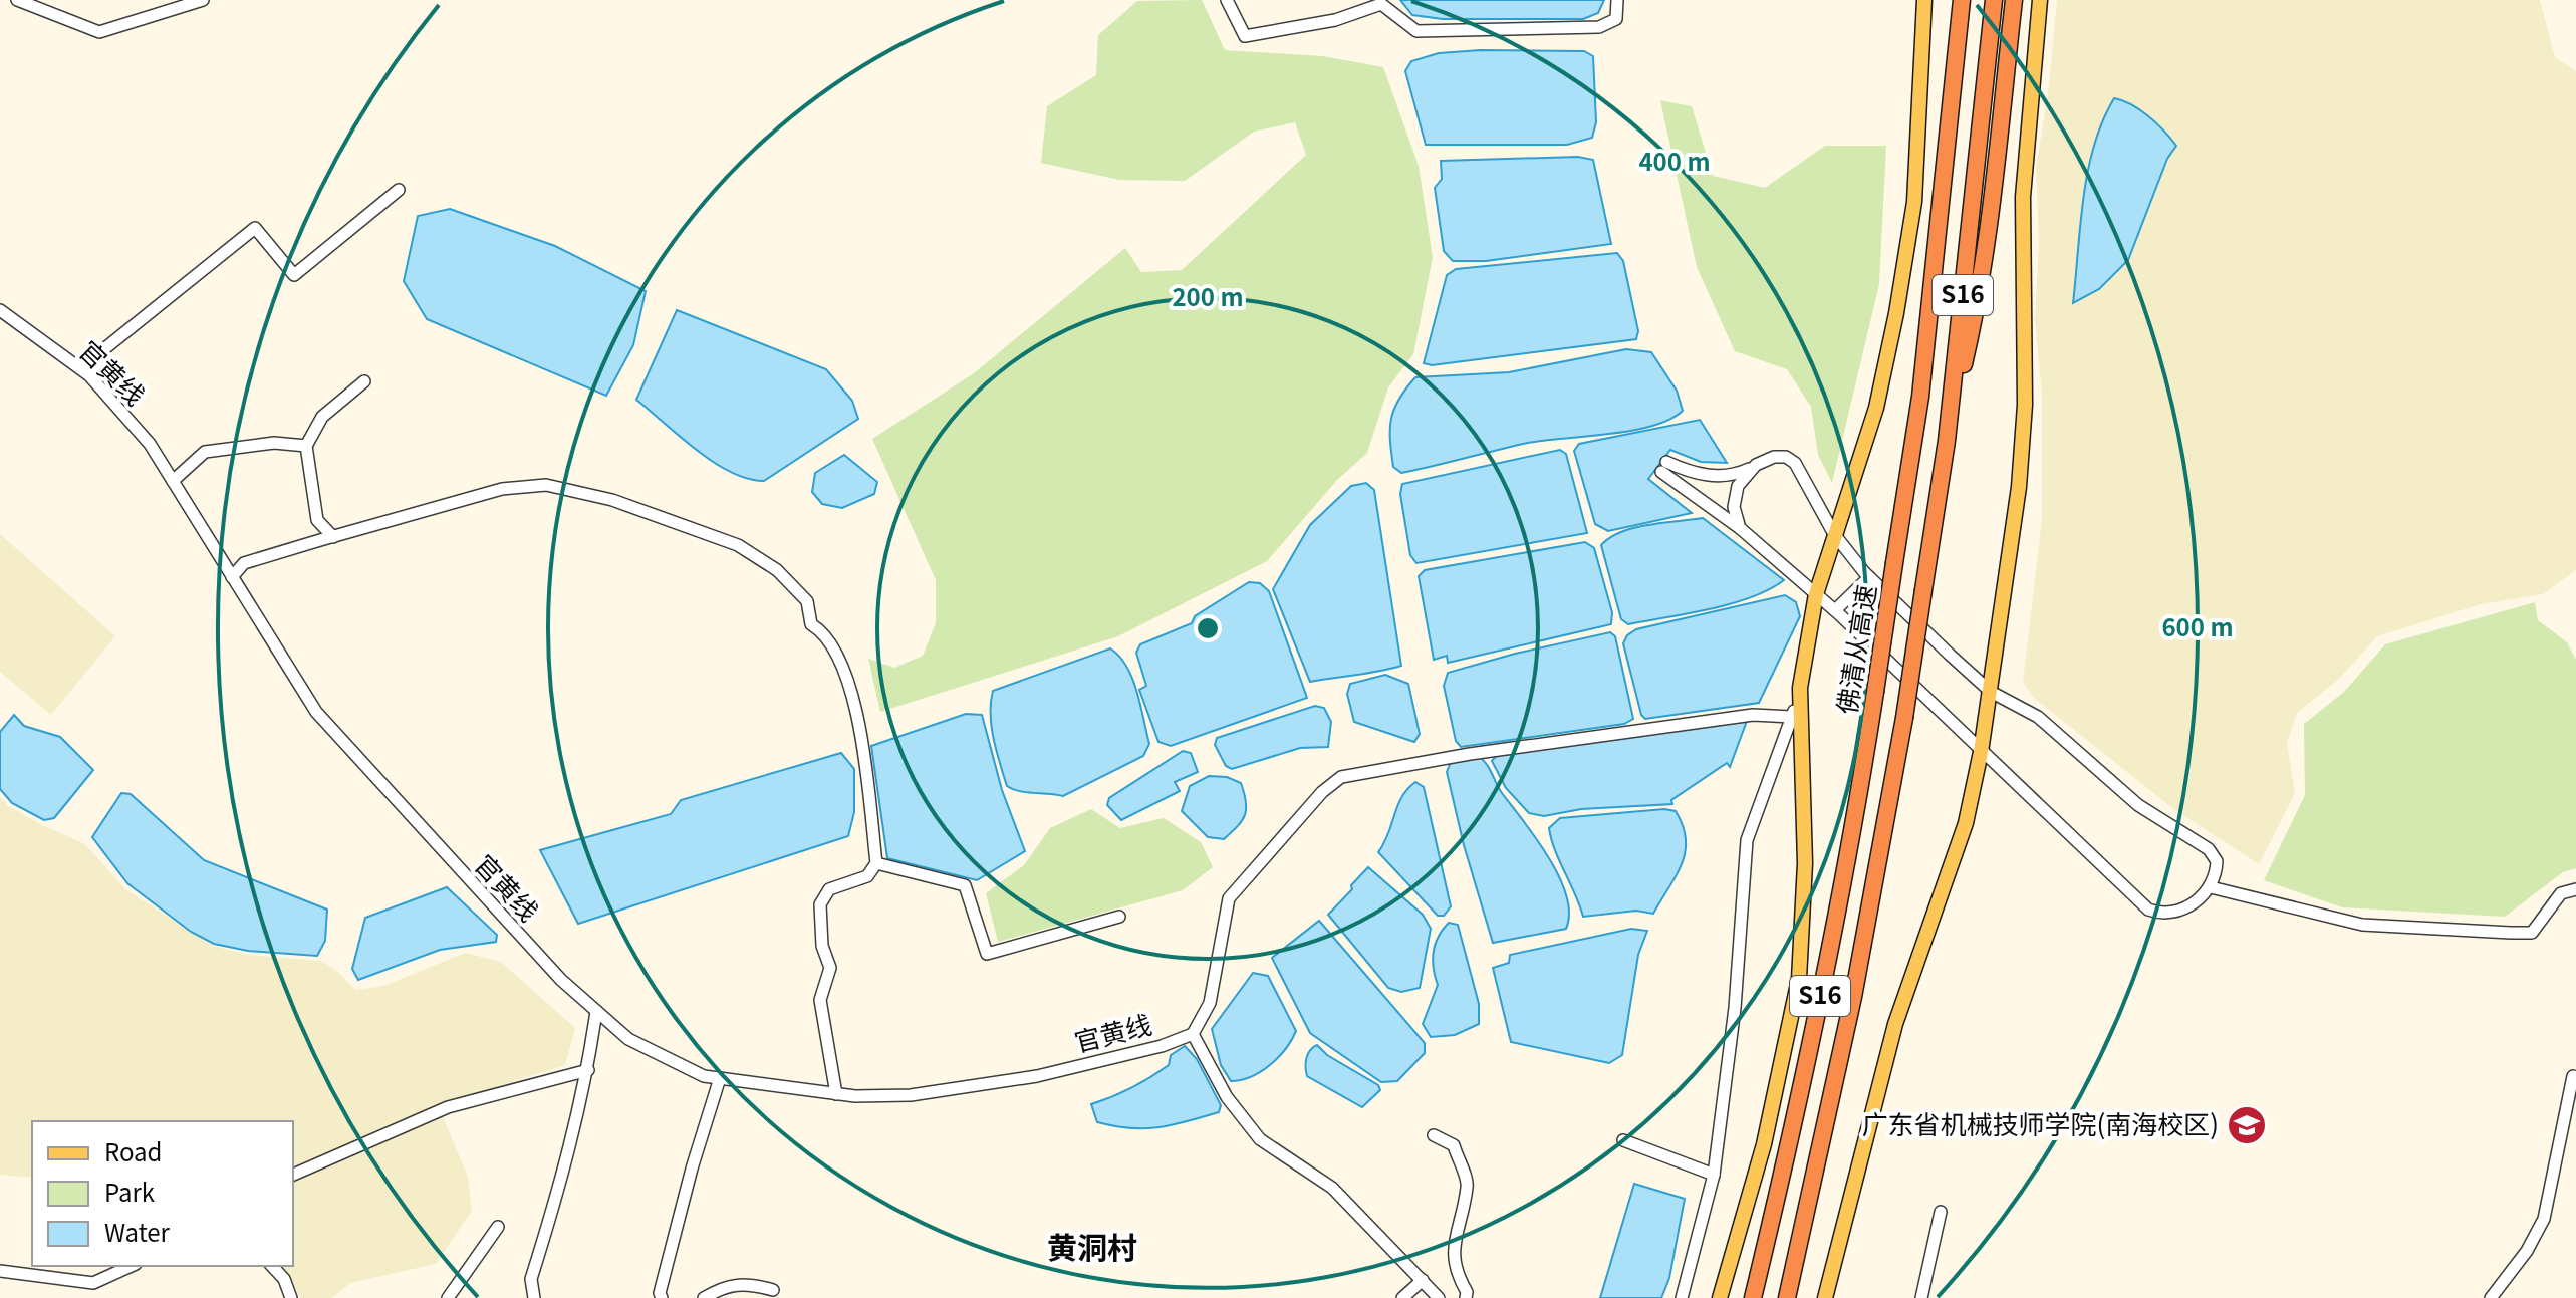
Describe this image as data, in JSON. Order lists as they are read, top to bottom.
{
  "streets": {
    "highway": ["S16", "佛清从高速"],
    "street": ["官黄线"]
  },
  "districts": ["黄洞村"],
  "places": {
    "school or university": ["广东省机械技师学院(南海校区)"]
  },
  "legend": ["Road", "Park", "Water"],
  "rings": ["400 m", "200 m", "600 m"]
}
